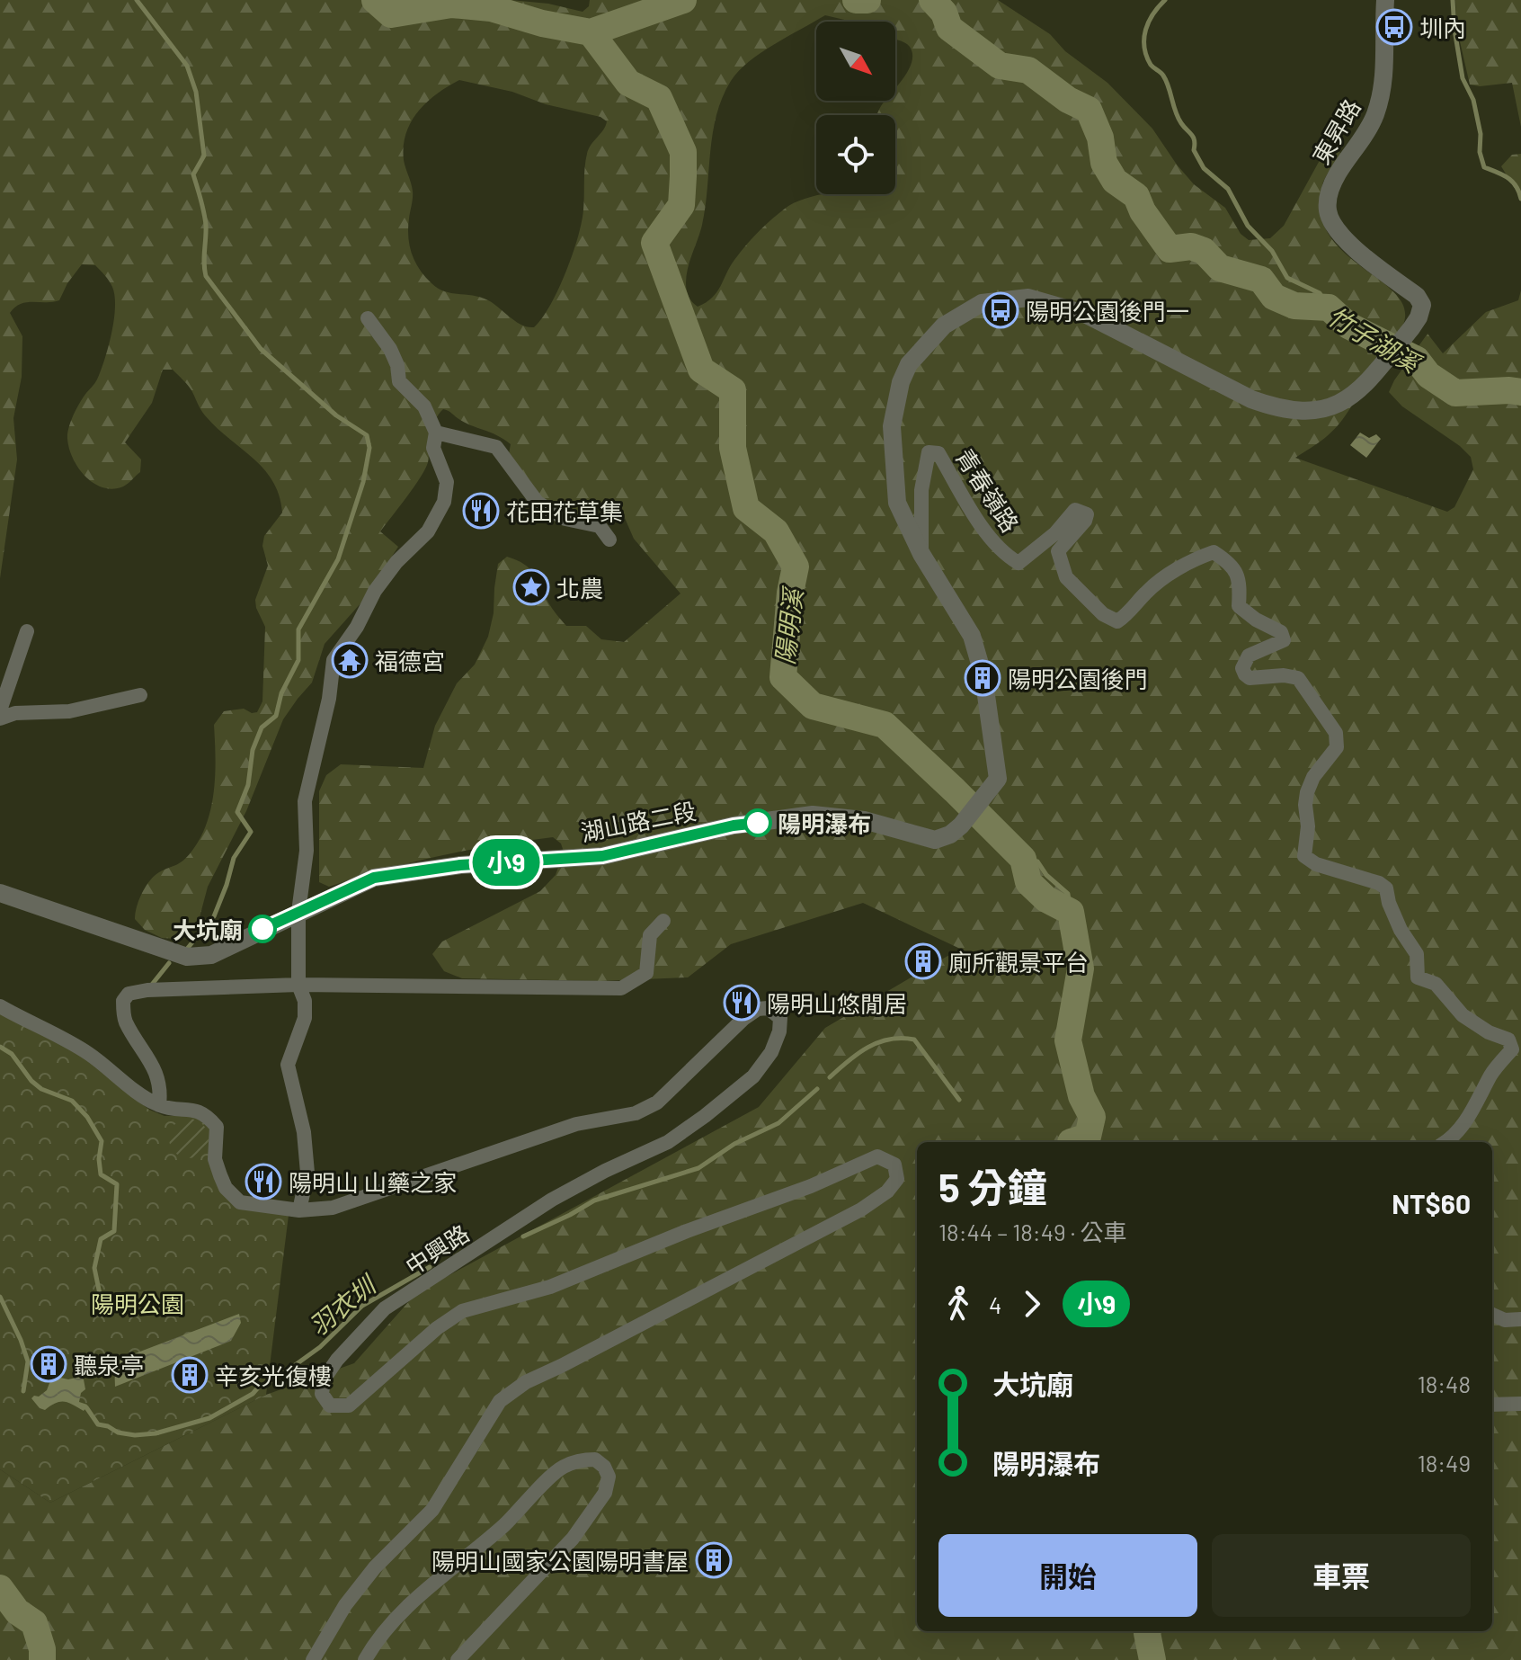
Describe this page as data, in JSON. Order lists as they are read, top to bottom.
{
  "streets": {
    "street": [
      "東昇路",
      "青春嶺路",
      "湖山路二段",
      "中興路"
    ]
  },
  "crossings": [
    ["東昇路", "青春嶺路"],
    ["東昇路", "湖山路二段"],
    ["青春嶺路", "湖山路二段"]
  ],
  "water": ["竹子湖溪", "陽明溪", "羽衣圳"],
  "parks": ["陽明公園"],
  "places": {
    "bus stop": ["圳內", "陽明公園後門一"],
    "restaurant": ["花田花草集", "陽明山悠閒居", "陽明山 山藥之家"],
    "place": ["北農"],
    "temple": ["福德宮"],
    "building": [
      "陽明公園後門",
      "廁所觀景平台",
      "聽泉亭",
      "辛亥光復樓",
      "陽明山國家公園陽明書屋"
    ],
    "other": ["陽明瀑布", "大坑廟"]
  },
  "lines": ["bus line 小9"],
  "north": "bottom right",
  "page": {
    "on_map": "小9",
    "heading": ["5 分鐘", "18:44 – 18:49 · 公車", "NT$60"],
    "legs": ["4", "小9"],
    "list": [
      {
        "name": "大坑廟",
        "value": "18:48"
      },
      {
        "name": "陽明瀑布",
        "value": "18:49"
      }
    ],
    "buttons": ["開始", "車票"]
  }
}
